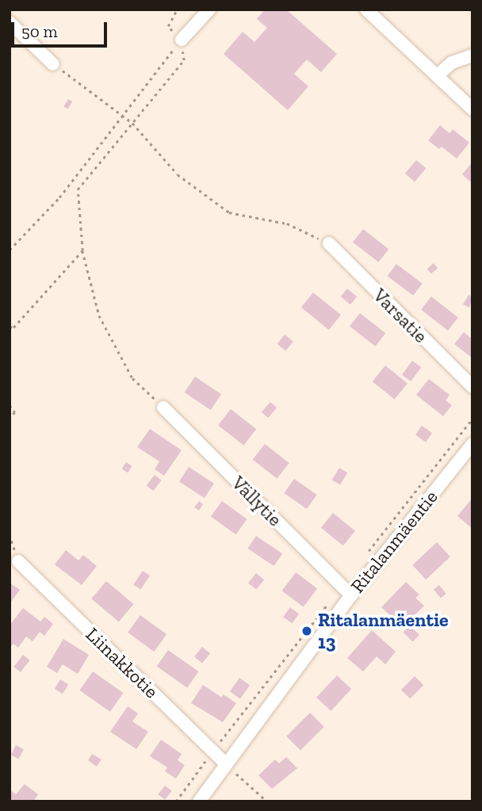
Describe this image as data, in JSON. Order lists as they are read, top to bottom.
{
  "streets": {
    "street": [
      "Varsatie",
      "Vällytie",
      "Ritalanmäentie",
      "Liinakkotie"
    ]
  },
  "crossings": [
    ["Vällytie", "Ritalanmäentie"],
    ["Ritalanmäentie", "Liinakkotie"]
  ],
  "places": ["Ritalanmäentie 13"],
  "scale_bar": "50 m"
}
